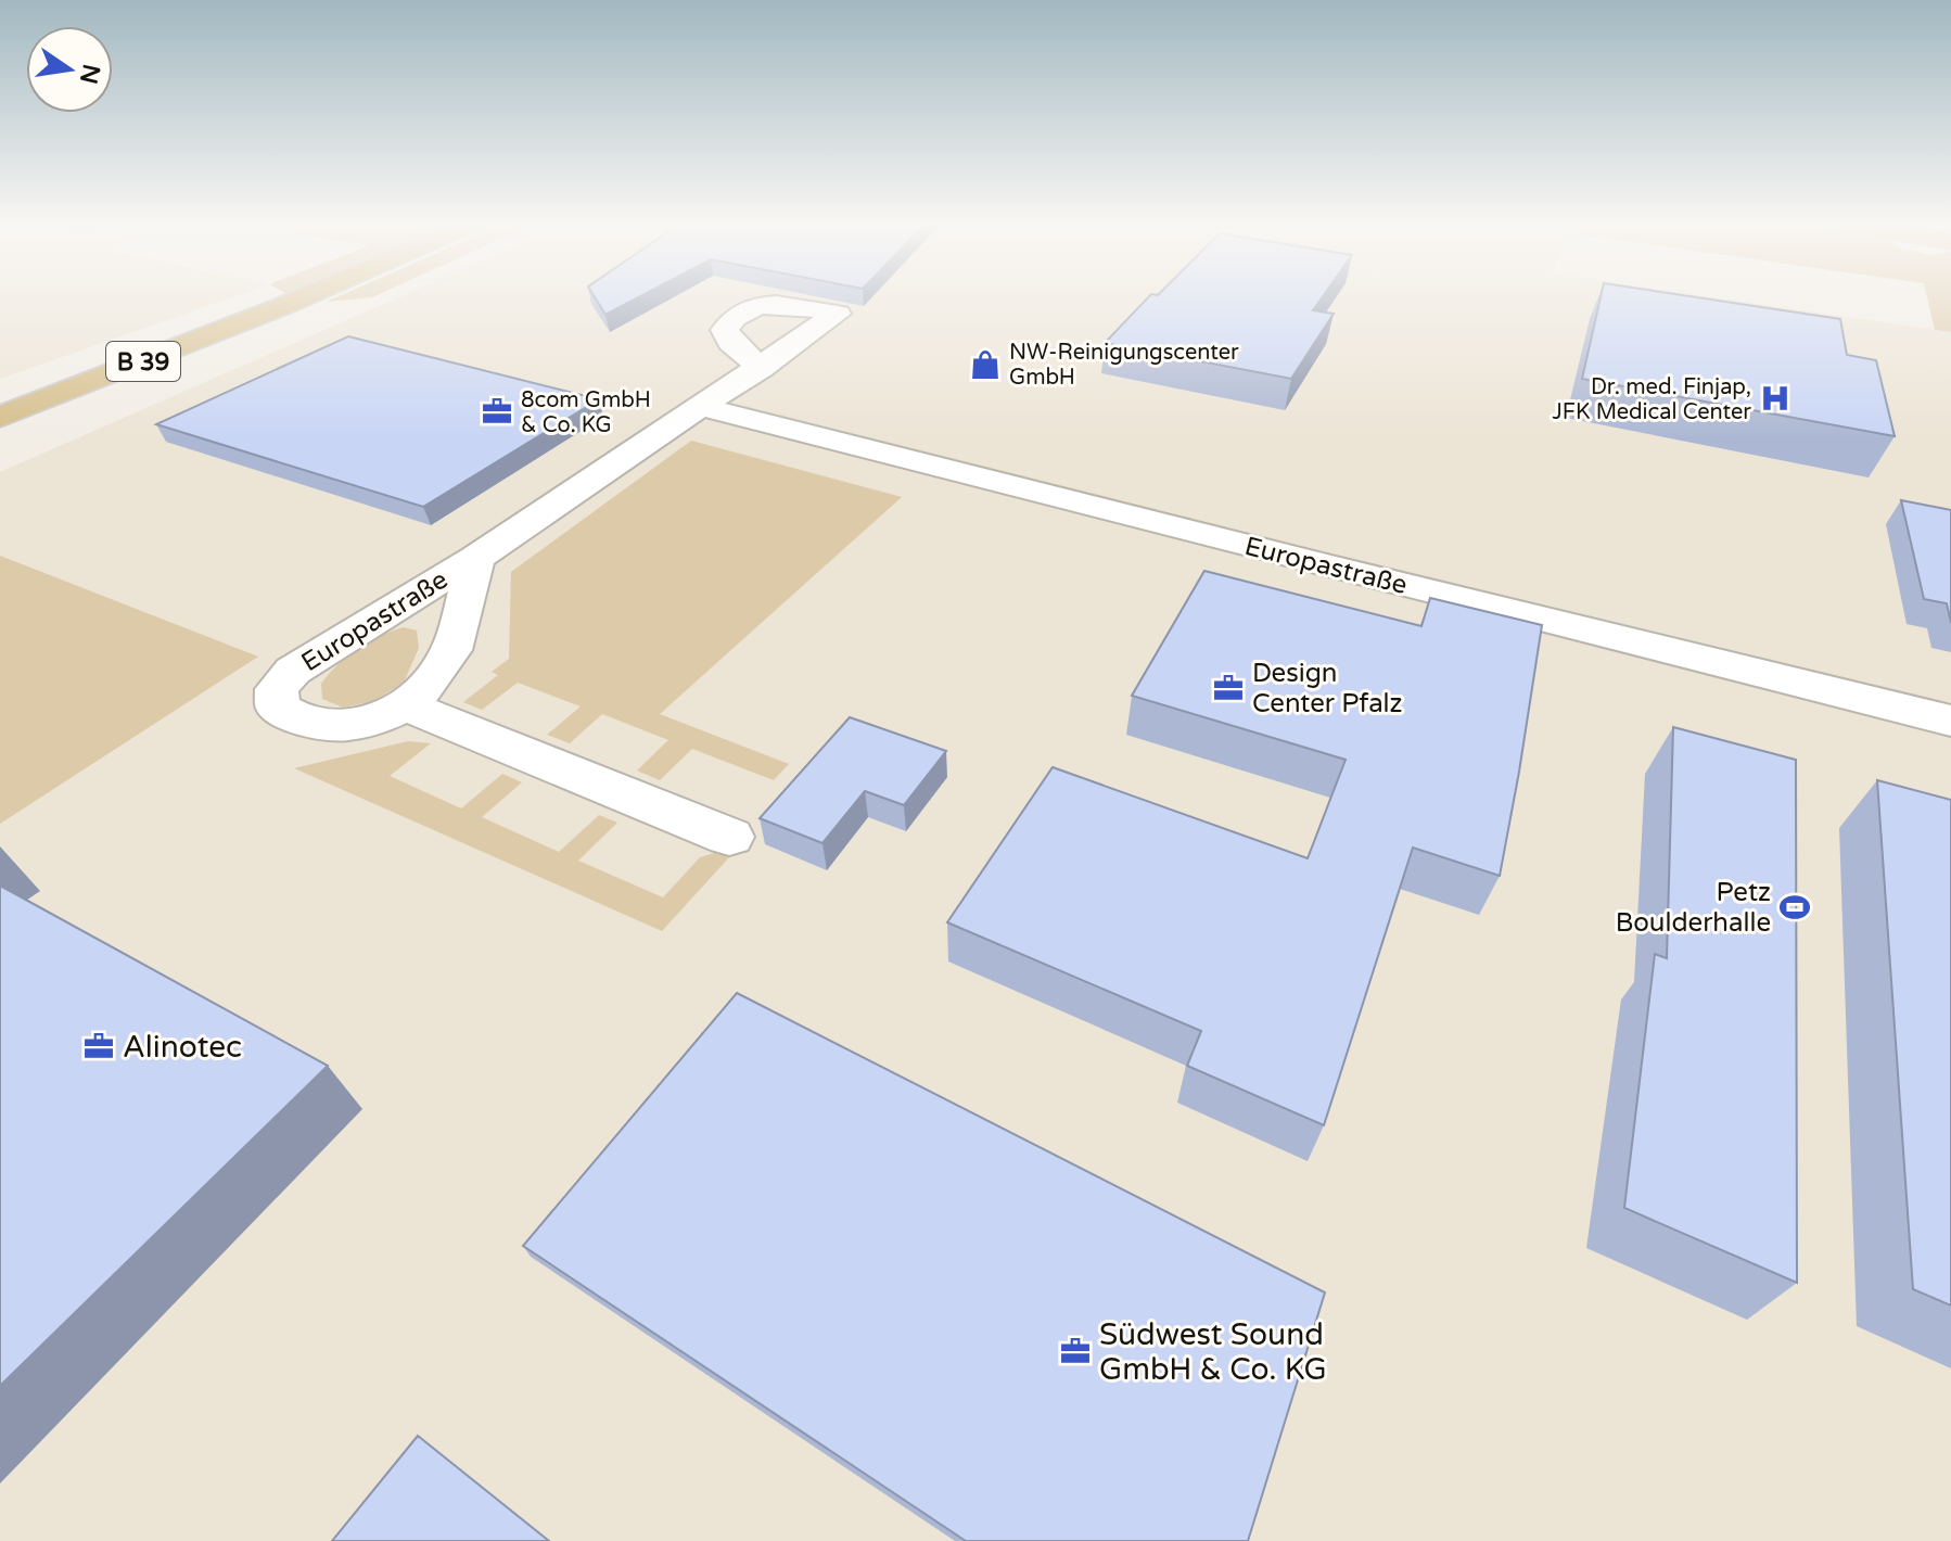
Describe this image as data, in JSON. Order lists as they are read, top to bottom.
{
  "streets": {
    "main road": ["B 39"],
    "street": ["Europastraße"]
  },
  "places": {
    "shop": ["NW-Reinigungscenter GmbH"],
    "hospital": ["Dr. med. Finjap, JFK Medical Center"],
    "office": [
      "8com GmbH & Co. KG",
      "Design Center Pfalz",
      "Alinotec",
      "Südwest Sound GmbH & Co. KG"
    ],
    "sports": ["Petz Boulderhalle"]
  },
  "north": "right"
}
